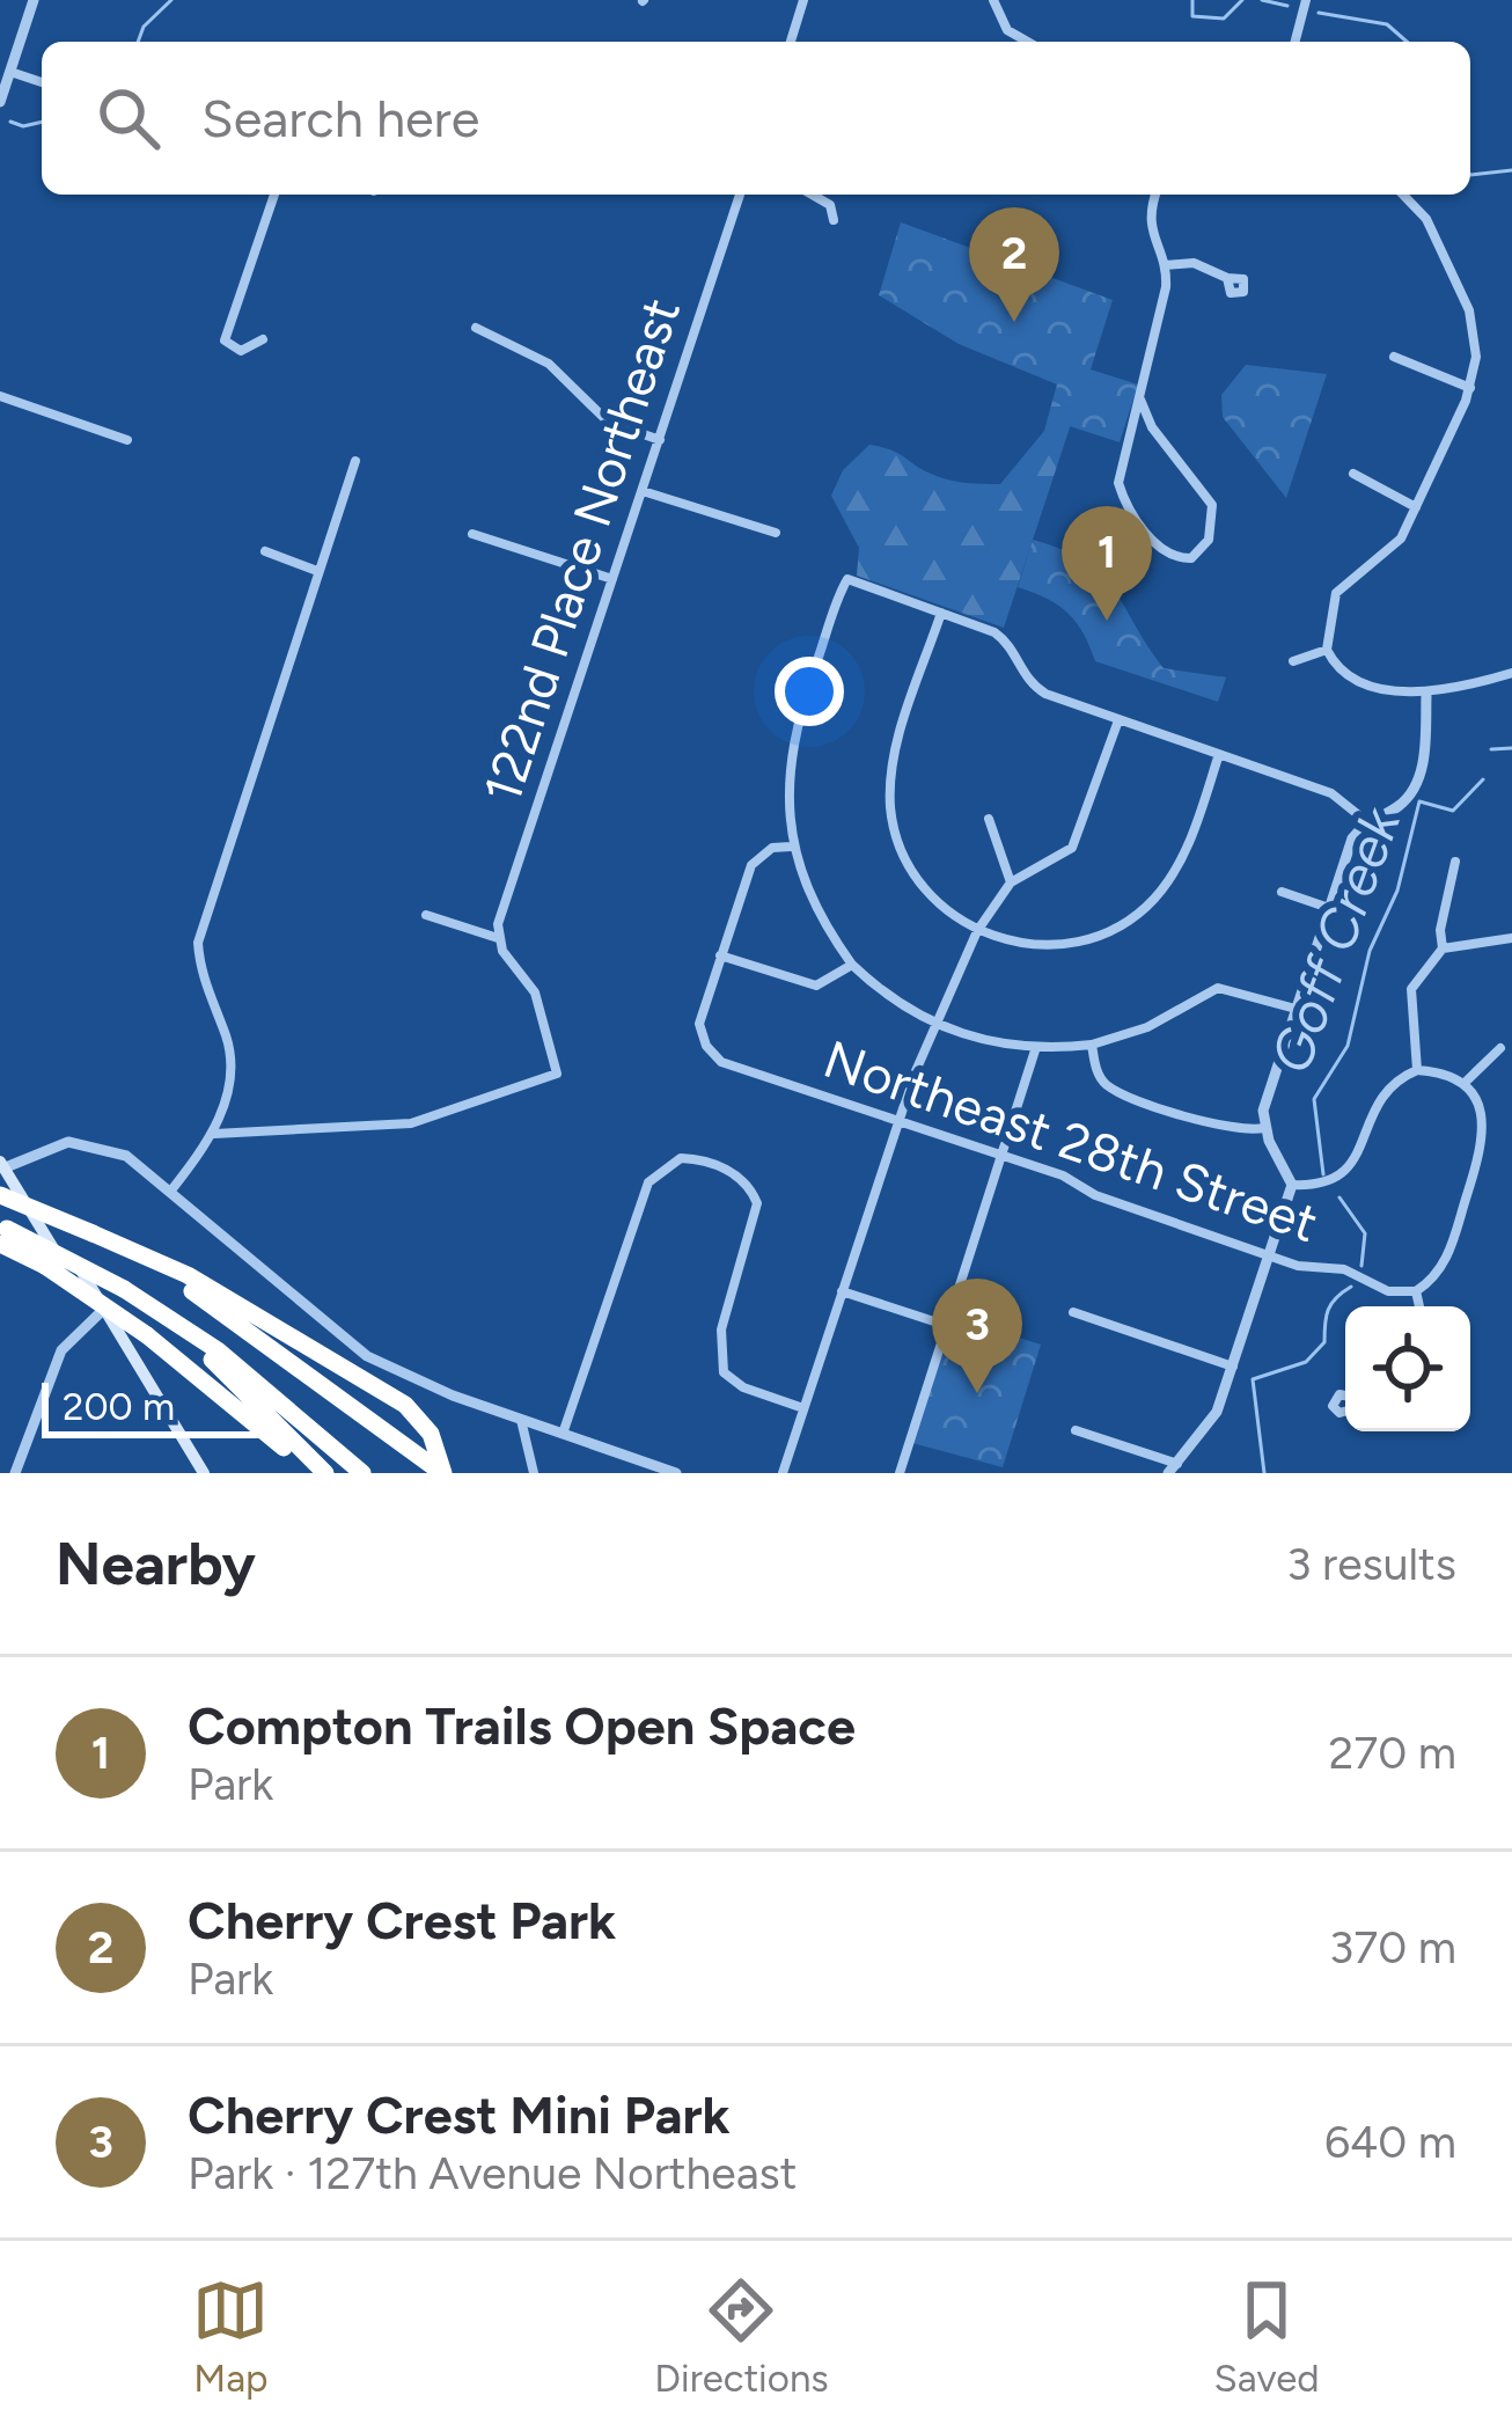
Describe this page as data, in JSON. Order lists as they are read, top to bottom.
{
  "streets": {
    "street": ["122nd Place Northeast", "Northeast 28th Street"]
  },
  "water": ["Goff Creek"],
  "scale_bar": "200 m",
  "page": {
    "search": "Search here",
    "pins": ["2", "1", "3"],
    "scale": "200 m",
    "heading": ["Nearby", "3 results"],
    "list": [
      {
        "mark": "1",
        "name": "Compton Trails Open Space",
        "note": "Park",
        "value": "270 m"
      },
      {
        "mark": "2",
        "name": "Cherry Crest Park",
        "note": "Park",
        "value": "370 m"
      },
      {
        "mark": "3",
        "name": "Cherry Crest Mini Park",
        "note": "Park · 127th Avenue Northeast",
        "value": "640 m"
      }
    ],
    "nav": ["Map", "Directions", "Saved"]
  }
}
